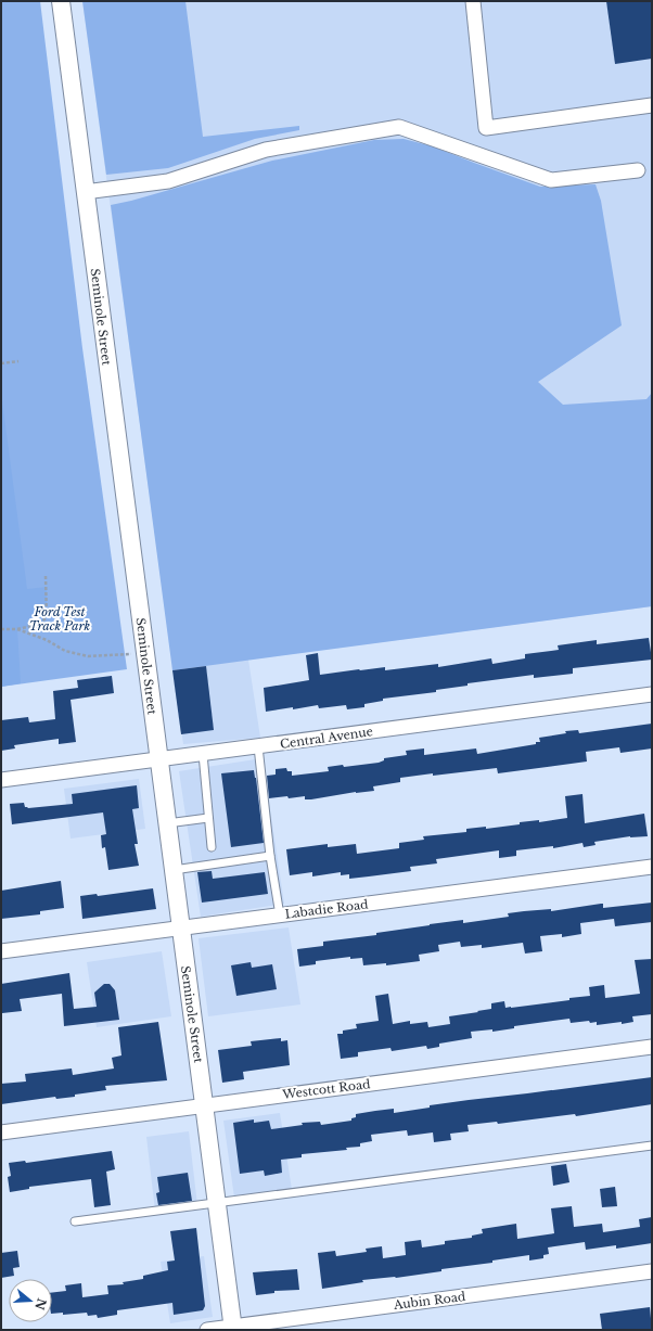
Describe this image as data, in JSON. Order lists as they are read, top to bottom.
{
  "streets": {
    "street": [
      "Seminole Street",
      "Central Avenue",
      "Labadie Road",
      "Westcott Road",
      "Aubin Road"
    ]
  },
  "crossings": [
    ["Seminole Street", "Central Avenue"],
    ["Seminole Street", "Labadie Road"],
    ["Seminole Street", "Westcott Road"],
    ["Seminole Street", "Aubin Road"]
  ],
  "parks": ["Ford Test Track Park"],
  "north": "right"
}
